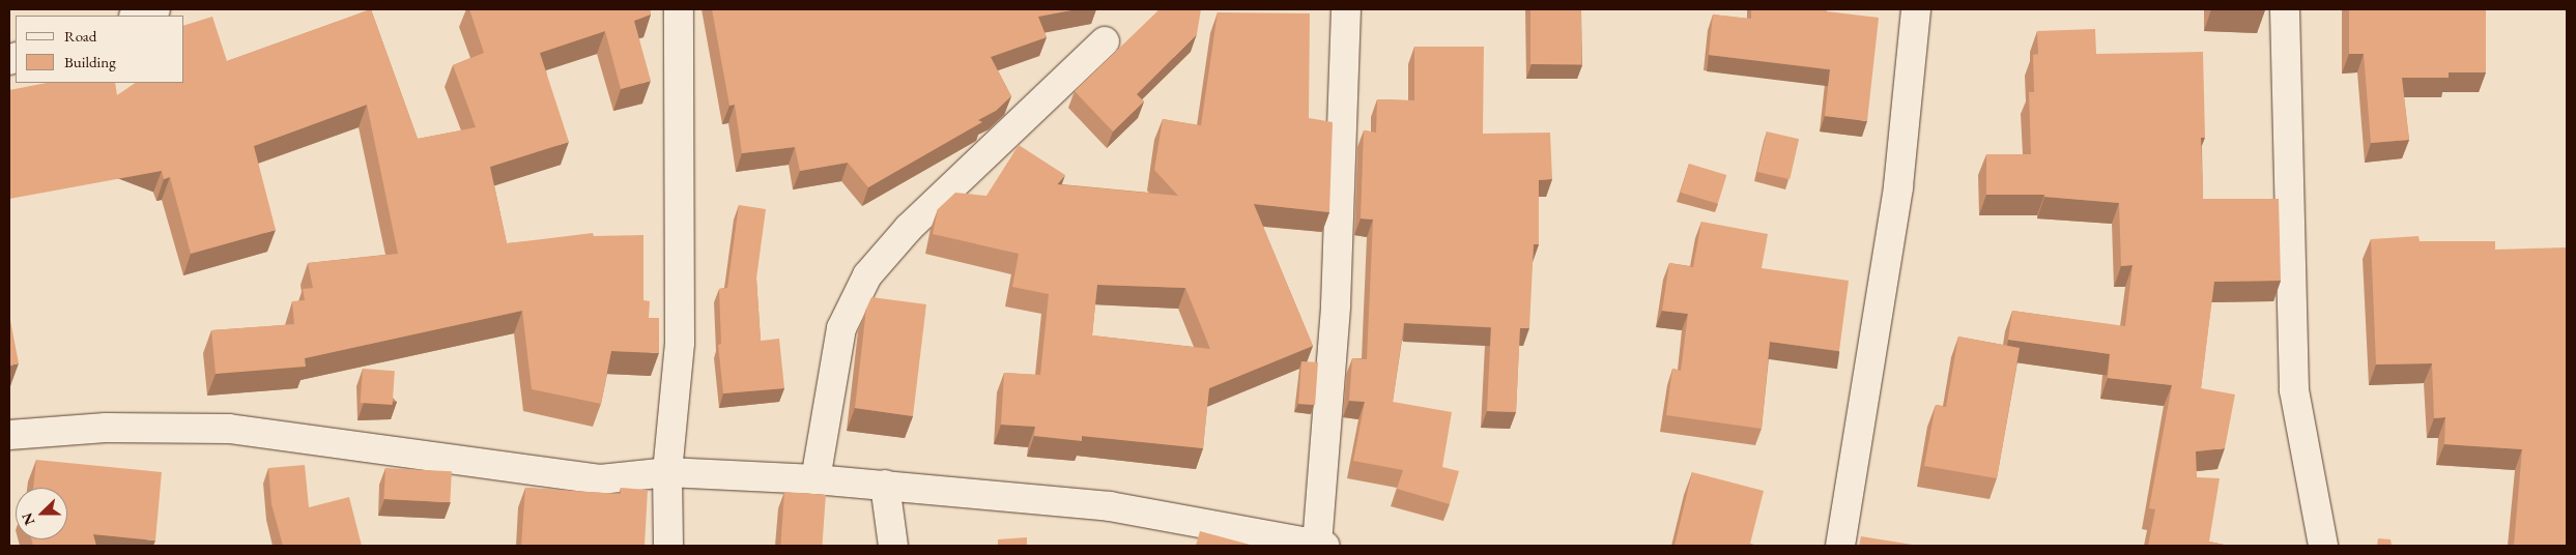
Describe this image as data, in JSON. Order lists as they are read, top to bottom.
{
  "legend": ["Road", "Building"],
  "north": "left"
}
